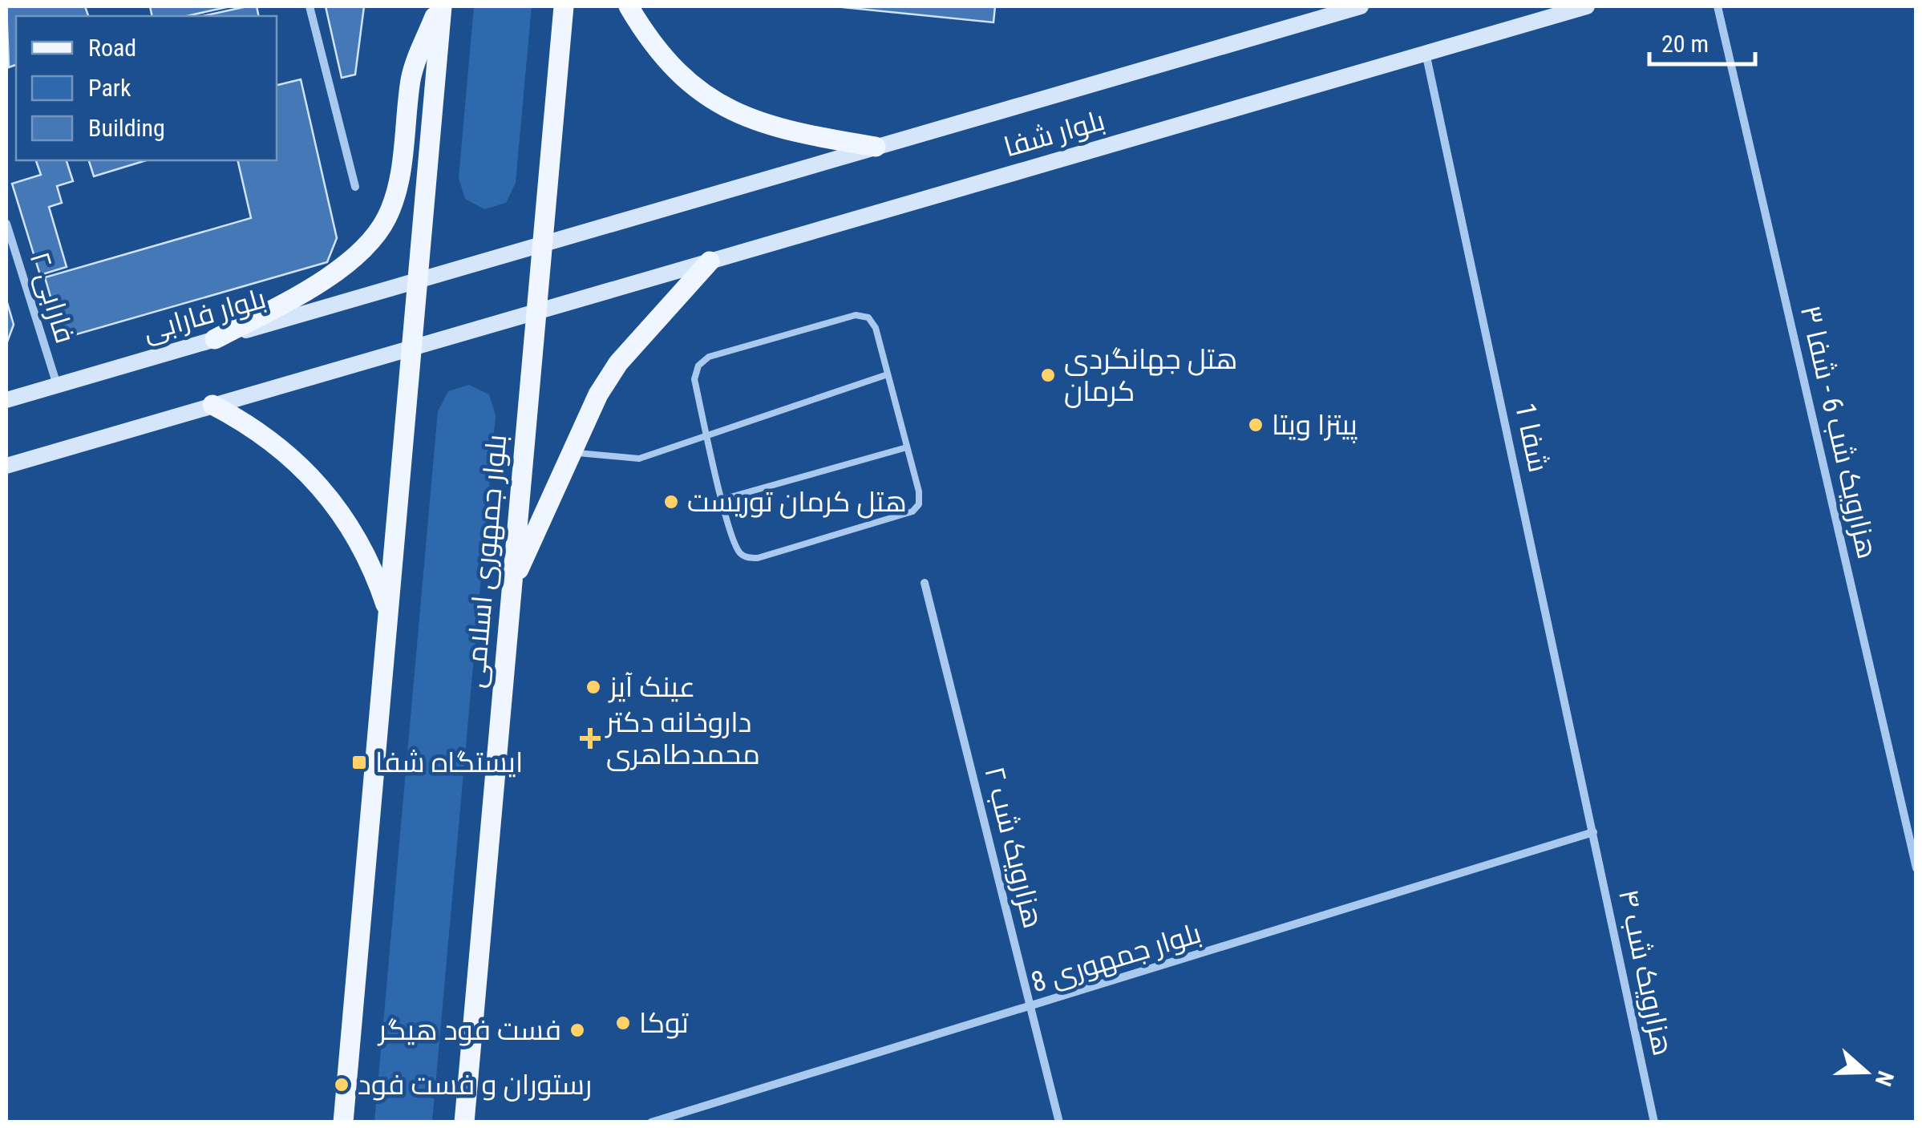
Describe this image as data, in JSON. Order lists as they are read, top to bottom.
{
  "streets": {
    "main road": ["بلوار جمهوری اسلامی"],
    "street": [
      "بلوار شفا",
      "فارابی ۲",
      "بلوار فارابی",
      "هزارویک شب 6 - شفا ۳",
      "شفا 1",
      "هزارویک شب ۲",
      "بلوار جمهوری 8",
      "هزارویک شب ۴"
    ]
  },
  "crossings": [
    ["بلوار شفا", "بلوار فارابی"],
    ["بلوار شفا", "شفا 1"],
    ["بلوار شفا", "بلوار جمهوری اسلامی"],
    ["فارابی ۲", "بلوار فارابی"],
    ["بلوار فارابی", "بلوار جمهوری اسلامی"],
    ["شفا 1", "بلوار جمهوری 8"],
    ["شفا 1", "هزارویک شب ۴"],
    ["هزارویک شب ۲", "بلوار جمهوری 8"],
    ["بلوار جمهوری 8", "هزارویک شب ۴"]
  ],
  "places": {
    "other": [
      "هتل جهانگردی کرمان",
      "پیتزا ویتا",
      "هتل کرمان توریست",
      "عینک آیز",
      "توکا",
      "فست فود هیگر",
      "رستوران و فست فود"
    ],
    "health": ["داروخانه دکتر محمدطاهری"],
    "transit": ["ایستگاه شفا"]
  },
  "legend": ["Road", "Park", "Building"],
  "scale_bar": "20 m",
  "north": "right"
}
